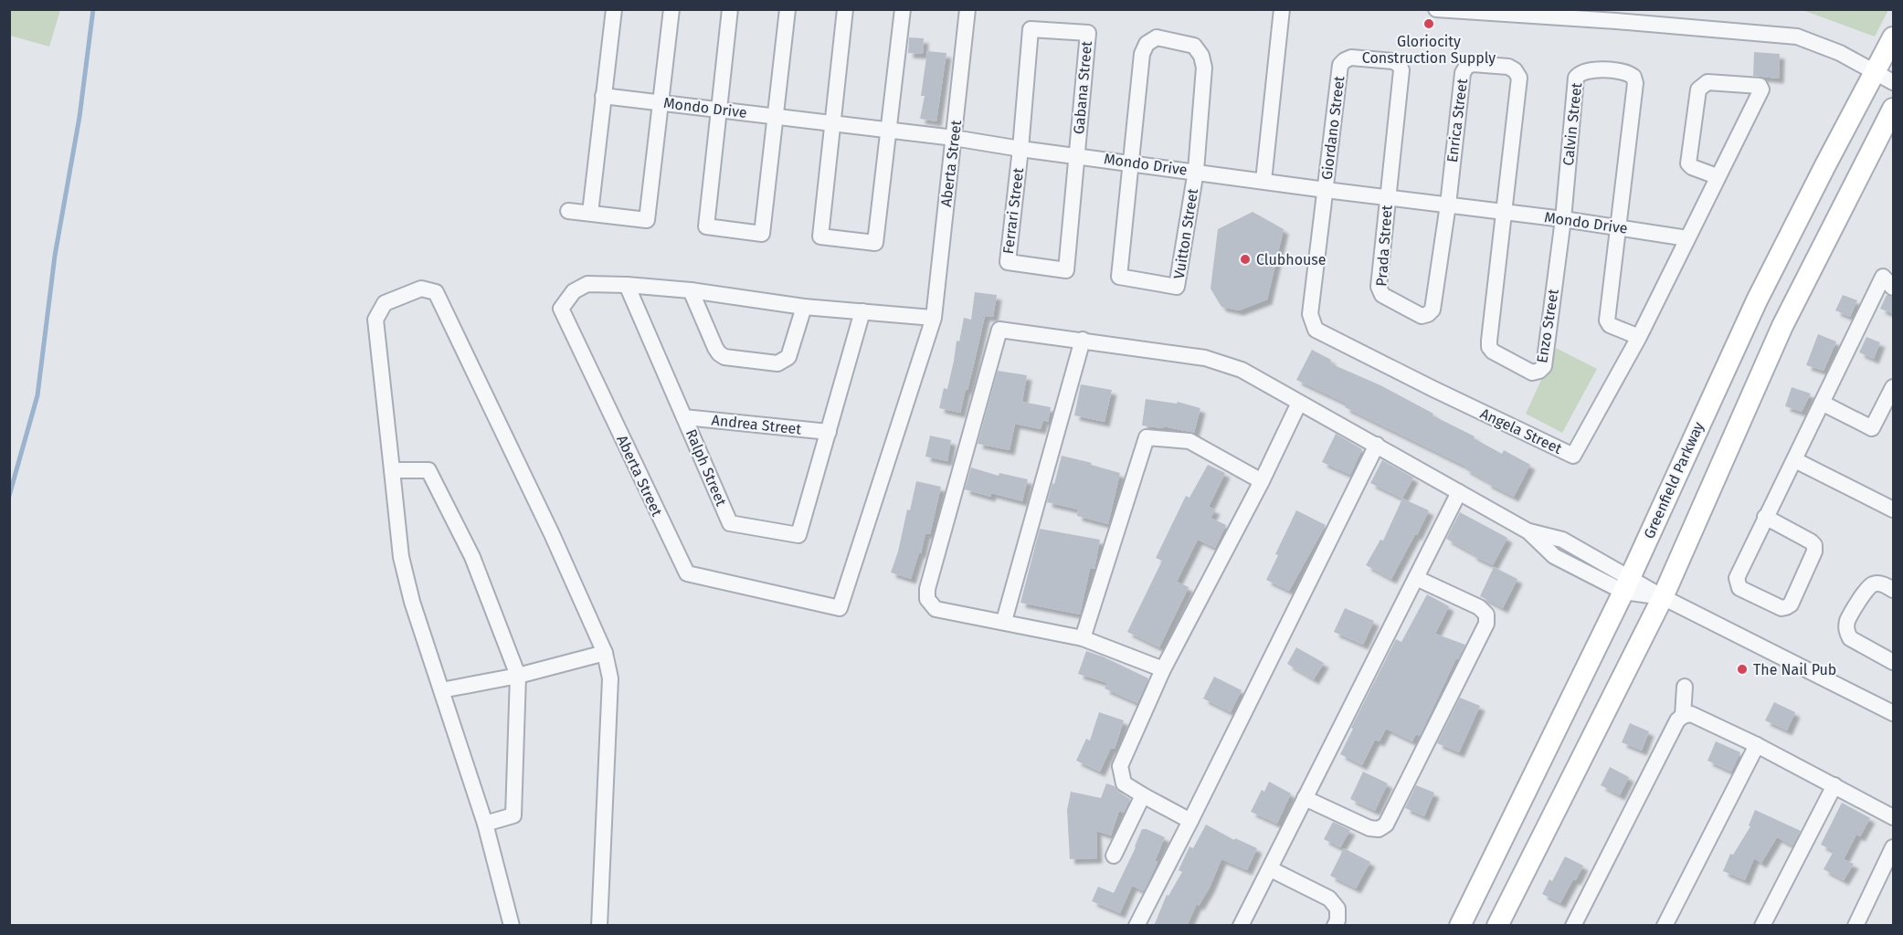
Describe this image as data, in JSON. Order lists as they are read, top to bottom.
{
  "streets": {
    "main road": ["Greenfield Parkway"],
    "street": [
      "Gabana Street",
      "Mondo Drive",
      "Enrica Street",
      "Calvin Street",
      "Giordano Street",
      "Aberta Street",
      "Ferrari Street",
      "Vuitton Street",
      "Prada Street",
      "Enzo Street",
      "Andrea Street",
      "Angela Street",
      "Ralph Street"
    ]
  },
  "crossings": [
    ["Gabana Street", "Mondo Drive"],
    ["Gabana Street", "Ferrari Street"],
    ["Mondo Drive", "Enrica Street"],
    ["Mondo Drive", "Calvin Street"],
    ["Mondo Drive", "Giordano Street"],
    ["Mondo Drive", "Aberta Street"],
    ["Mondo Drive", "Ferrari Street"],
    ["Mondo Drive", "Vuitton Street"],
    ["Mondo Drive", "Prada Street"],
    ["Mondo Drive", "Enzo Street"],
    ["Mondo Drive", "Angela Street"],
    ["Enrica Street", "Prada Street"],
    ["Enrica Street", "Enzo Street"],
    ["Calvin Street", "Enzo Street"],
    ["Giordano Street", "Prada Street"],
    ["Giordano Street", "Angela Street"],
    ["Aberta Street", "Ralph Street"],
    ["Andrea Street", "Ralph Street"]
  ],
  "places": ["Gloriocity Construction Supply", "Clubhouse", "The Nail Pub"]
}
